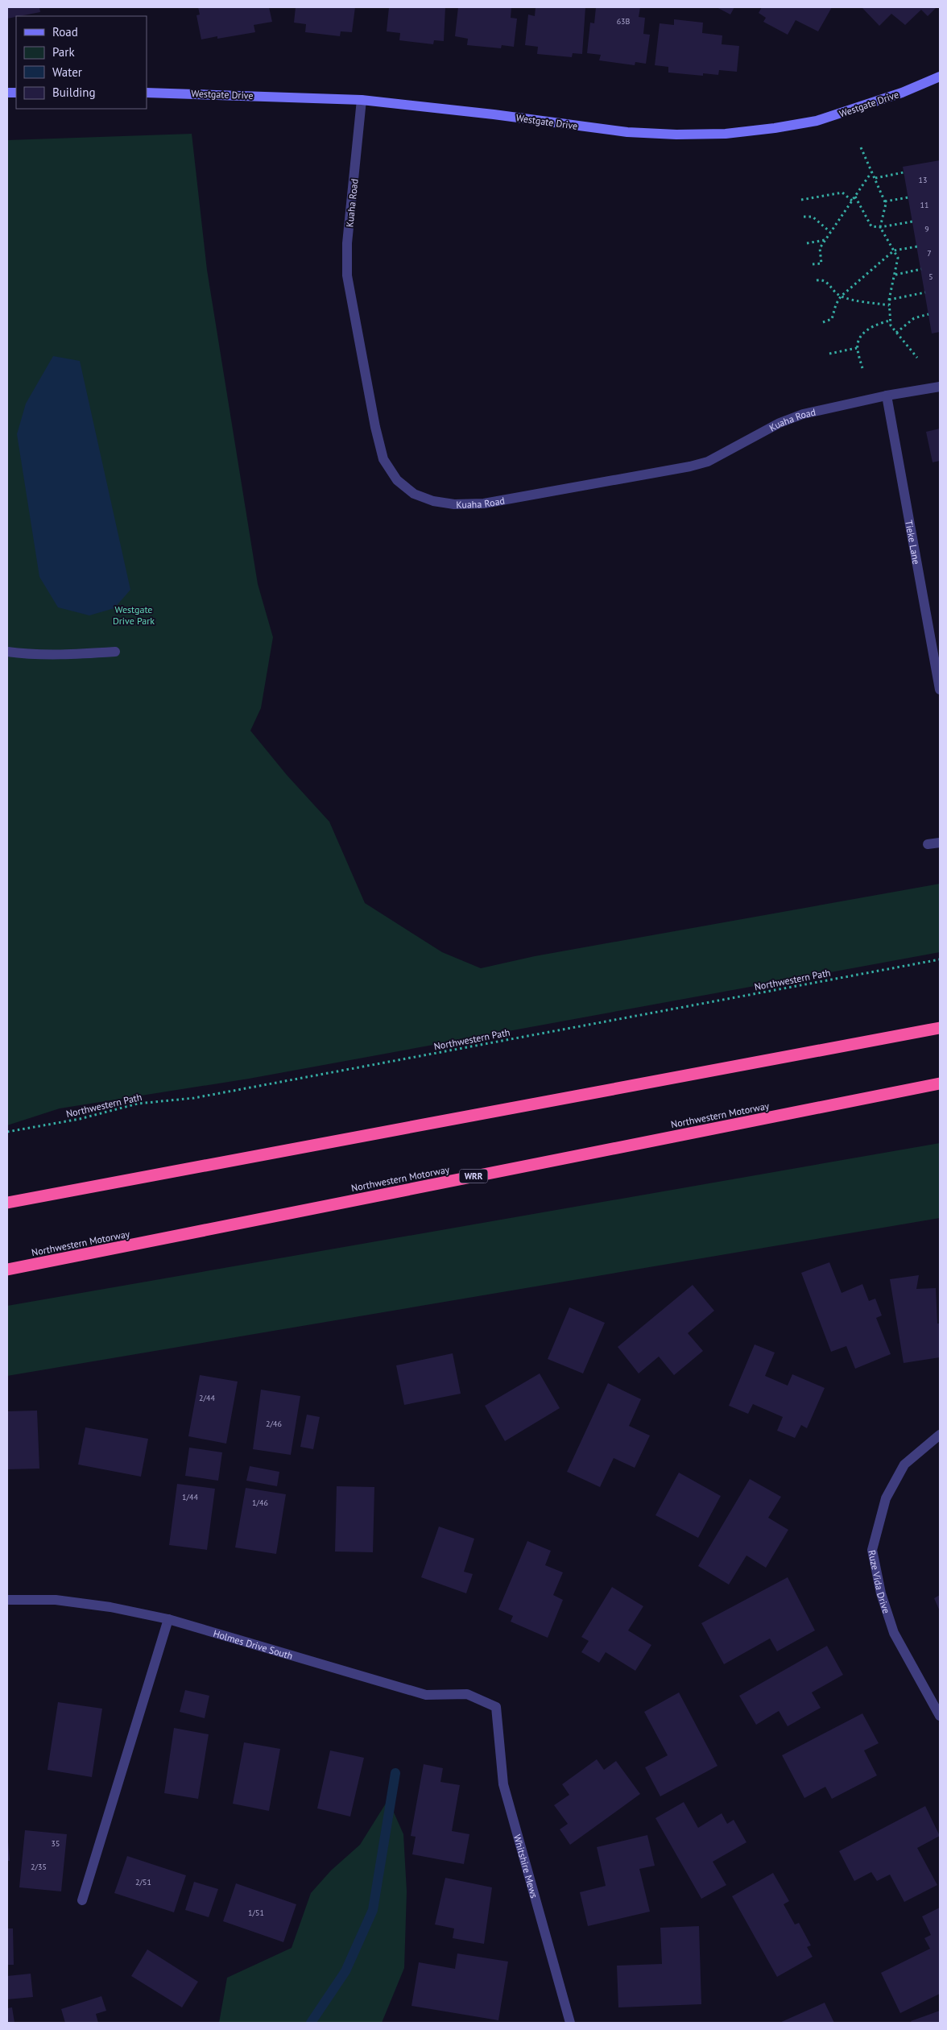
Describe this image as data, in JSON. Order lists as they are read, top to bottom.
{
  "streets": {
    "highway": ["Northwestern Motorway", "WRR"],
    "main road": ["Westgate Drive"],
    "street": [
      "Kuaha Road",
      "Tieke Lane",
      "Ruze Vida Drive",
      "Holmes Drive South",
      "Whitshire Mews"
    ],
    "path": ["Northwestern Path"]
  },
  "crossings": [
    ["Westgate Drive", "Kuaha Road"],
    ["Kuaha Road", "Tieke Lane"],
    ["Holmes Drive South", "Whitshire Mews"]
  ],
  "parks": ["Westgate Drive Park"],
  "house_numbers": [
    "63B",
    "13",
    "11",
    "9",
    "7",
    "5",
    "2/44",
    "2/46",
    "1/44",
    "1/46",
    "35",
    "2/35",
    "2/51",
    "1/51"
  ],
  "legend": [
    "Road",
    "Park",
    "Water",
    "Building"
  ]
}
